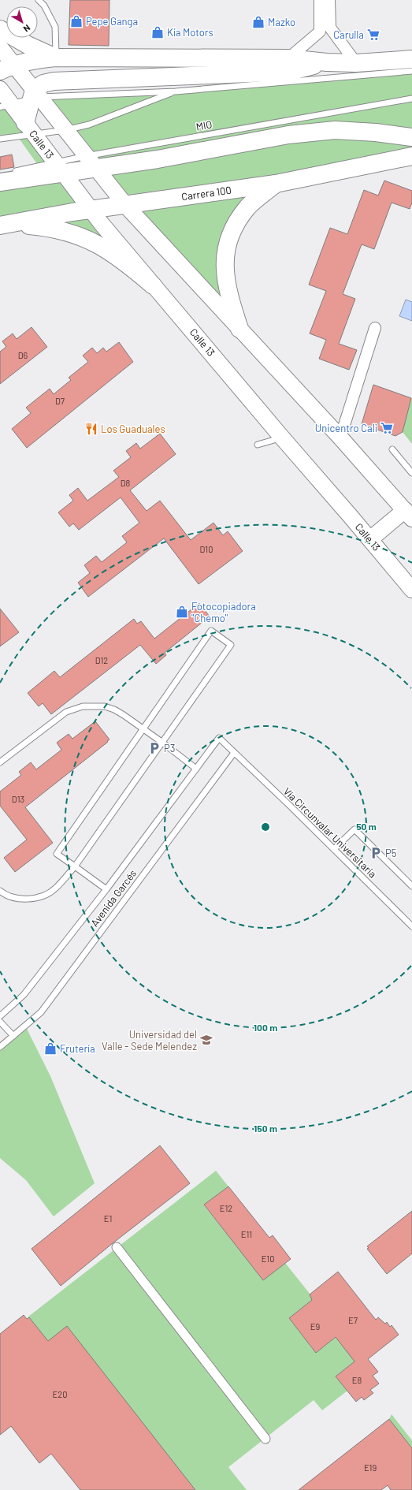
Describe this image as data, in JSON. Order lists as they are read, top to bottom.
{
  "streets": {
    "main road": ["Calle 13", "Carrera 100"],
    "lane": ["MIO", "Vía Circunvalar Universitaria", "Avenida Garcés"]
  },
  "crossings": [
    ["Calle 13", "Carrera 100"],
    ["Vía Circunvalar Universitaria", "Avenida Garcés"]
  ],
  "places": {
    "shop": [
      "Pepe Ganga",
      "Mazko",
      "Kía Motors",
      "Fotocopiadora \"Chemo\"",
      "Frutería"
    ],
    "supermarket": ["Carulla", "Unicentro Cali"],
    "restaurant": ["Los Guaduales"],
    "parking": ["P3", "P5"],
    "school or university": ["Universidad del Valle - Sede Melendez"]
  },
  "house_numbers": [
    "D6",
    "D7",
    "D8",
    "D10",
    "D12",
    "D13",
    "E12",
    "E1",
    "E11",
    "E10",
    "E7",
    "E9",
    "E8",
    "E20",
    "E19"
  ],
  "north": "bottom right",
  "rings": ["50 m", "100 m", "150 m"]
}
